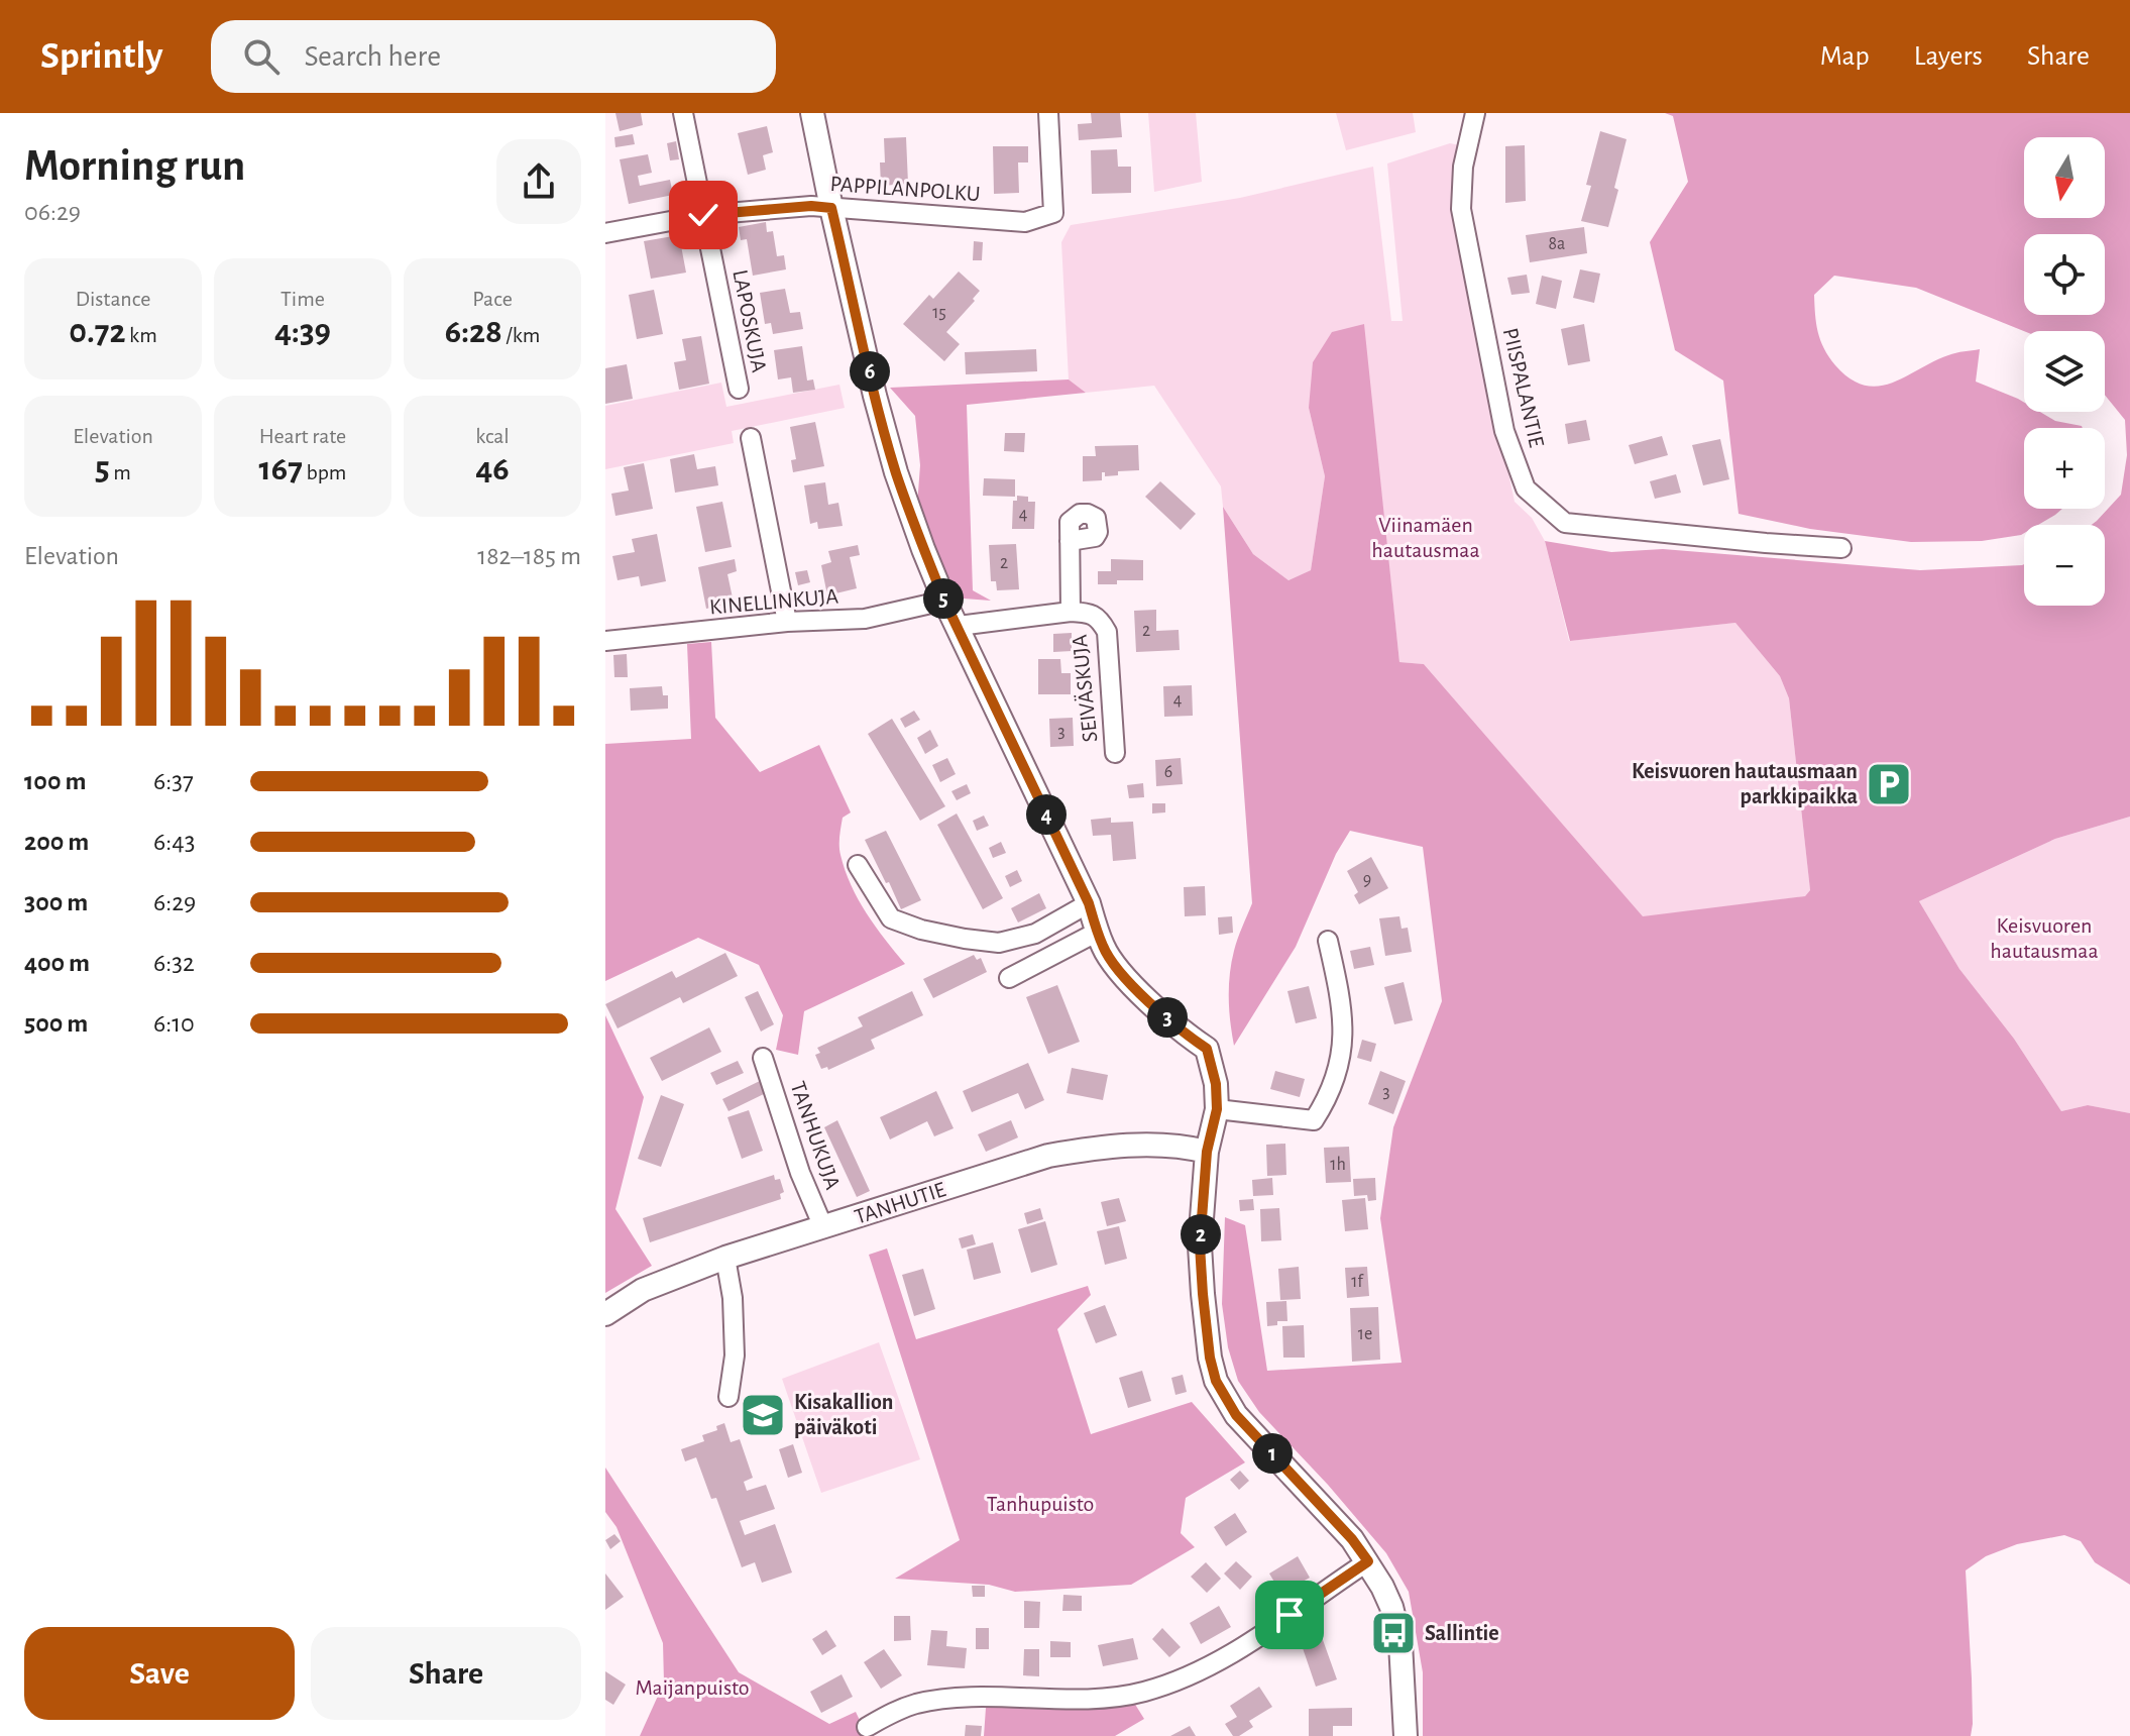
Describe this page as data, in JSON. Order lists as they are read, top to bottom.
{
  "streets": {
    "street": [
      "PAPPILANPOLKU",
      "LAPOSKUJA",
      "PIISPALANTIE",
      "KINELLINKUJA",
      "SEIVÄSKUJA",
      "TANHUKUJA",
      "TANHUTIE"
    ]
  },
  "crossings": [
    ["PAPPILANPOLKU", "LAPOSKUJA"],
    ["TANHUKUJA", "TANHUTIE"]
  ],
  "parks": [
    "Viinamäen hautausmaa",
    "Keisvuoren hautausmaa",
    "Tanhupuisto",
    "Maijanpuisto"
  ],
  "places": {
    "parking": ["Keisvuoren hautausmaan parkkipaikka"],
    "school or university": ["Kisakallion päiväkoti"],
    "bus stop": ["Sallintie"]
  },
  "house_numbers": [
    "8a",
    "15",
    "4",
    "2",
    "2",
    "4",
    "3",
    "6",
    "9",
    "3",
    "1h",
    "1f",
    "1e"
  ],
  "north": "bottom",
  "page": {
    "header": "Sprintly",
    "search": "Search here",
    "nav": ["Map", "Layers", "Share"],
    "heading": ["Morning run", "06:29"],
    "map_buttons": ["+", "−"],
    "stats": [
      ["Distance", "0.72 km"],
      ["Time", "4:39"],
      ["Pace", "6:28 /km"],
      ["Elevation", "5 m"],
      ["Heart rate", "167 bpm"],
      ["kcal", "46"]
    ],
    "pins": [
      "6",
      "5",
      "4",
      "3",
      "2",
      "1"
    ],
    "chart": ["Elevation", "182–185 m"],
    "list": [
      {
        "name": "100 m",
        "note": "6:37"
      },
      {
        "name": "200 m",
        "note": "6:43"
      },
      {
        "name": "300 m",
        "note": "6:29"
      },
      {
        "name": "400 m",
        "note": "6:32"
      },
      {
        "name": "500 m",
        "note": "6:10"
      }
    ],
    "buttons": ["Save", "Share"]
  }
}
